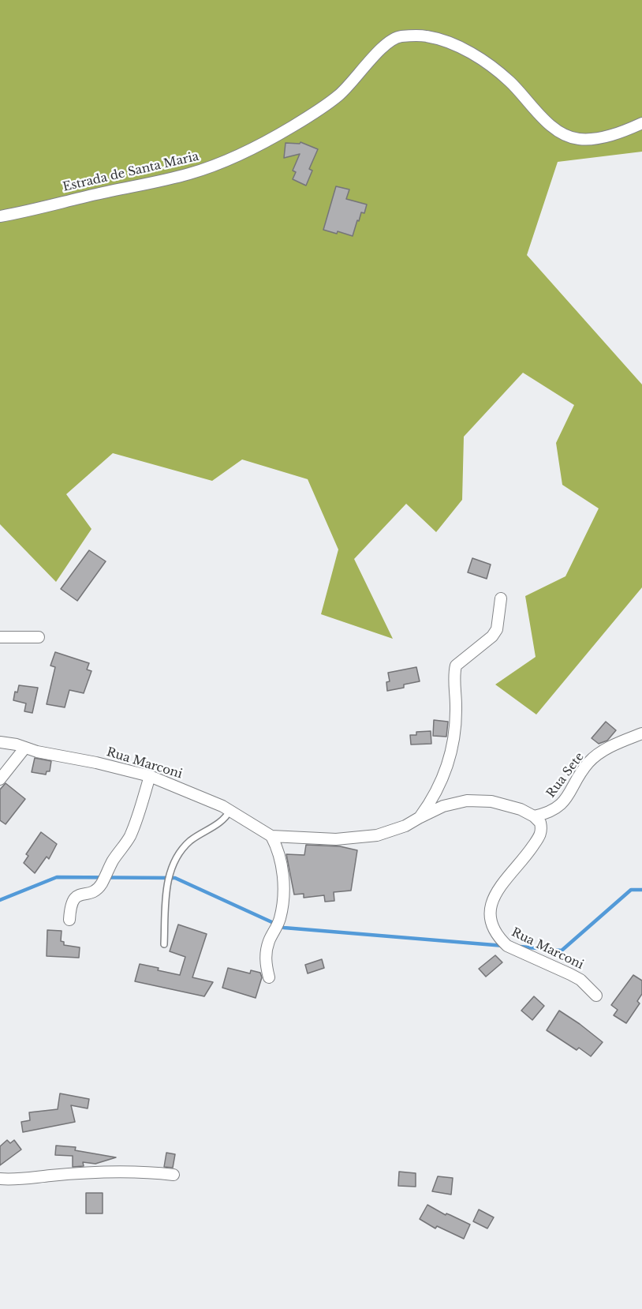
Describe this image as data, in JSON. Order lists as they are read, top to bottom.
{
  "streets": {
    "street": ["Estrada de Santa Maria", "Rua Marconi", "Rua Sete"]
  },
  "crossings": [
    ["Rua Marconi", "Rua Sete"]
  ]
}
